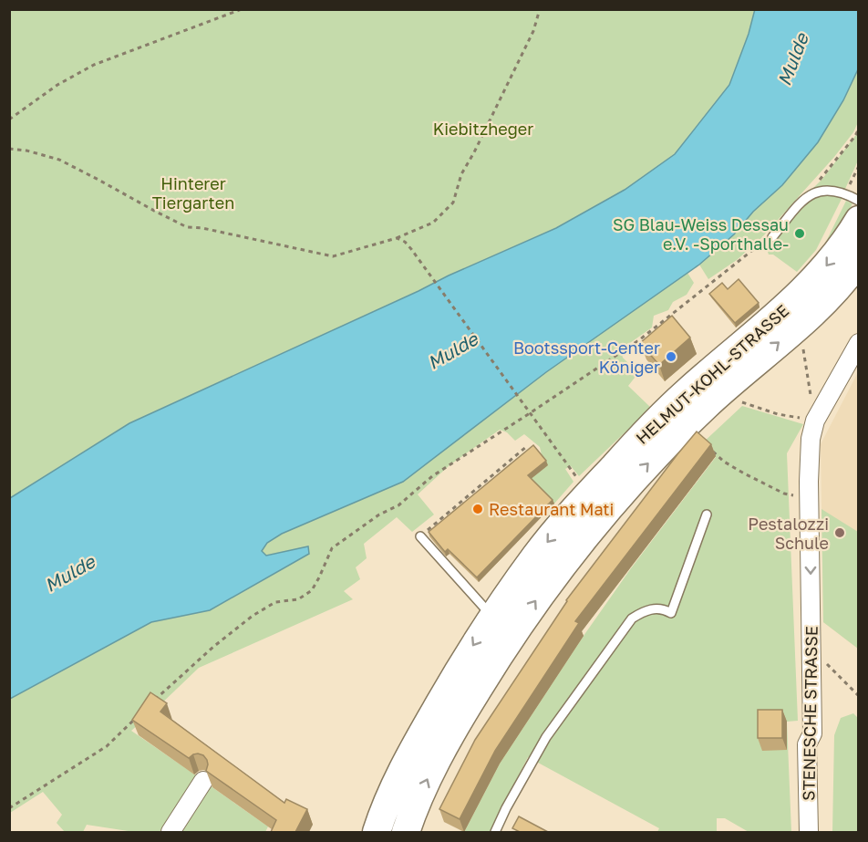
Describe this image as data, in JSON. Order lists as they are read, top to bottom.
{
  "streets": {
    "main road": ["HELMUT-KOHL-STRASSE"],
    "street": ["STENESCHE STRASSE"]
  },
  "water": ["Mulde"],
  "parks": ["Kiebitzheger", "Hinterer Tiergarten"],
  "places": [
    "SG Blau-Weiss Dessau e.V. -Sporthalle-",
    "Bootssport-Center Königer",
    "Restaurant Mati",
    "Pestalozzi Schule"
  ]
}
